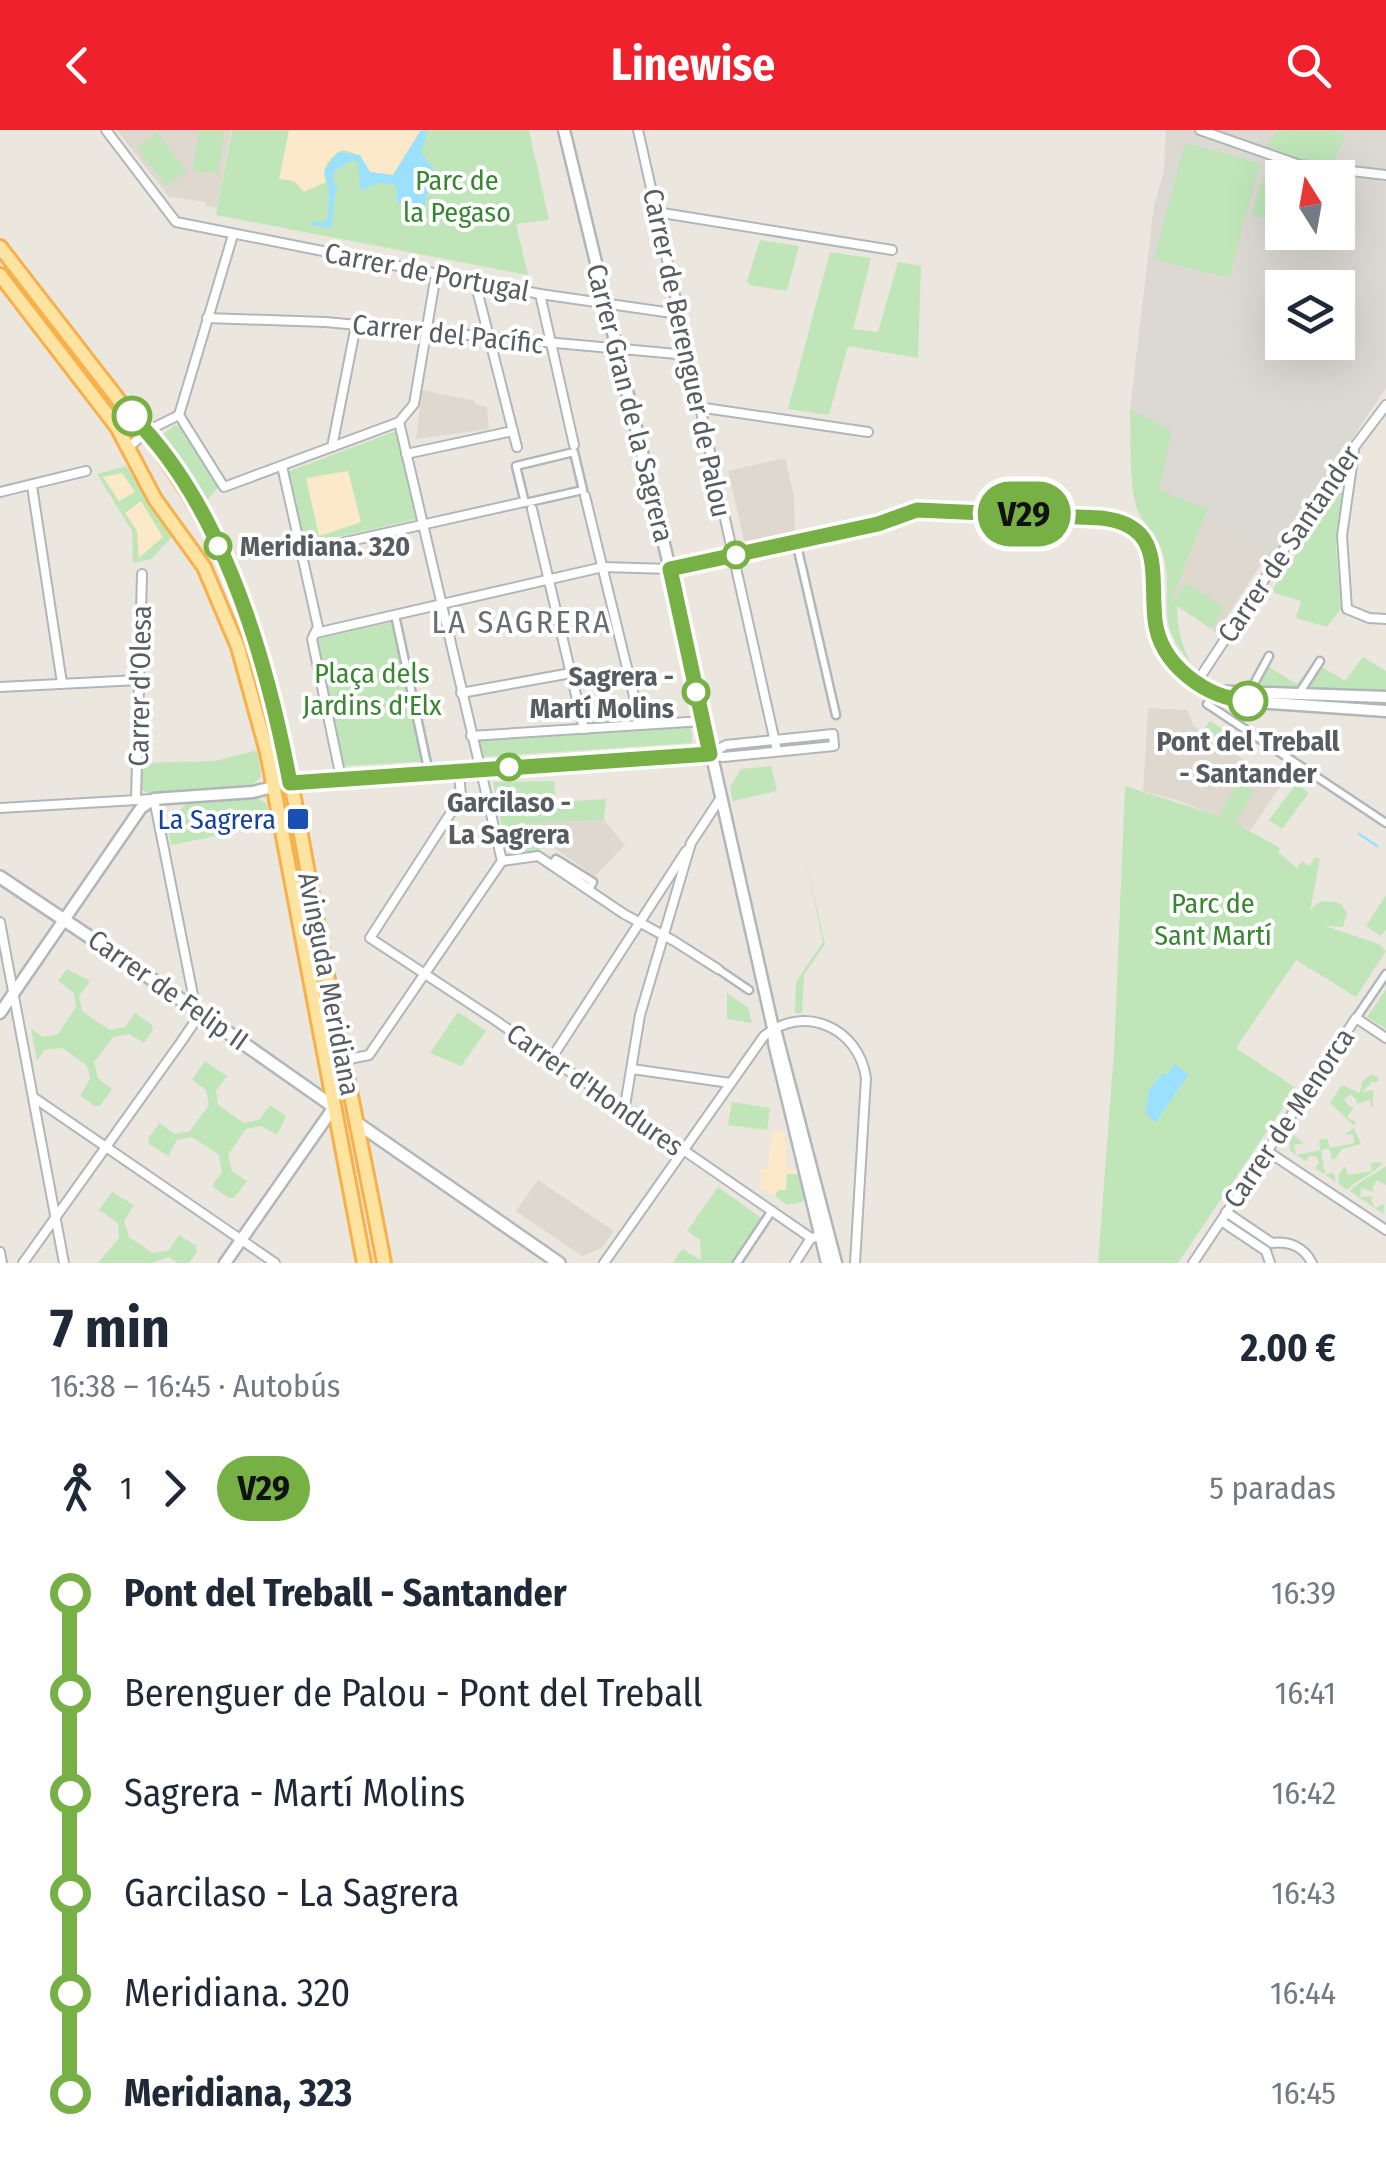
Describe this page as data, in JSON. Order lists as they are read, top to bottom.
{
  "streets": {
    "main road": ["Avinguda Meridiana", "Carrer de Felip II"],
    "street": [
      "Carrer de Portugal",
      "Carrer del Pacífic",
      "Carrer de Berenguer de Palou",
      "Carrer Gran de la Sagrera",
      "Carrer de Santander",
      "Carrer d'Olesa",
      "Carrer d'Hondures",
      "Carrer de Menorca"
    ]
  },
  "crossings": [
    ["Carrer de Portugal", "Carrer de Berenguer de Palou"],
    ["Carrer de Portugal", "Carrer Gran de la Sagrera"],
    ["Carrer del Pacífic", "Carrer de Berenguer de Palou"],
    ["Carrer del Pacífic", "Carrer Gran de la Sagrera"],
    ["Carrer Gran de la Sagrera", "Carrer d'Hondures"],
    ["Carrer d'Olesa", "Carrer de Felip II"],
    ["Avinguda Meridiana", "Carrer de Felip II"]
  ],
  "districts": ["LA SAGRERA"],
  "parks": ["Parc de la Pegaso", "Plaça dels Jardins d'Elx", "Parc de Sant Martí"],
  "places": {
    "other": [
      "Meridiana. 320",
      "Sagrera - Martí Molins",
      "Pont del Treball - Santander",
      "Garcilaso - La Sagrera"
    ],
    "transit": ["La Sagrera"]
  },
  "lines": ["bus line V29"],
  "north": "top",
  "page": {
    "header": "Linewise",
    "on_map": "V29",
    "heading": ["7 min", "16:38 – 16:45 · Autobús", "2.00 €"],
    "legs": ["1", "V29", "5 paradas"],
    "list": [
      {
        "name": "Pont del Treball - Santander",
        "value": "16:39"
      },
      {
        "name": "Berenguer de Palou - Pont del Treball",
        "value": "16:41"
      },
      {
        "name": "Sagrera - Martí Molins",
        "value": "16:42"
      },
      {
        "name": "Garcilaso - La Sagrera",
        "value": "16:43"
      },
      {
        "name": "Meridiana. 320",
        "value": "16:44"
      },
      {
        "name": "Meridiana, 323",
        "value": "16:45"
      }
    ]
  }
}
